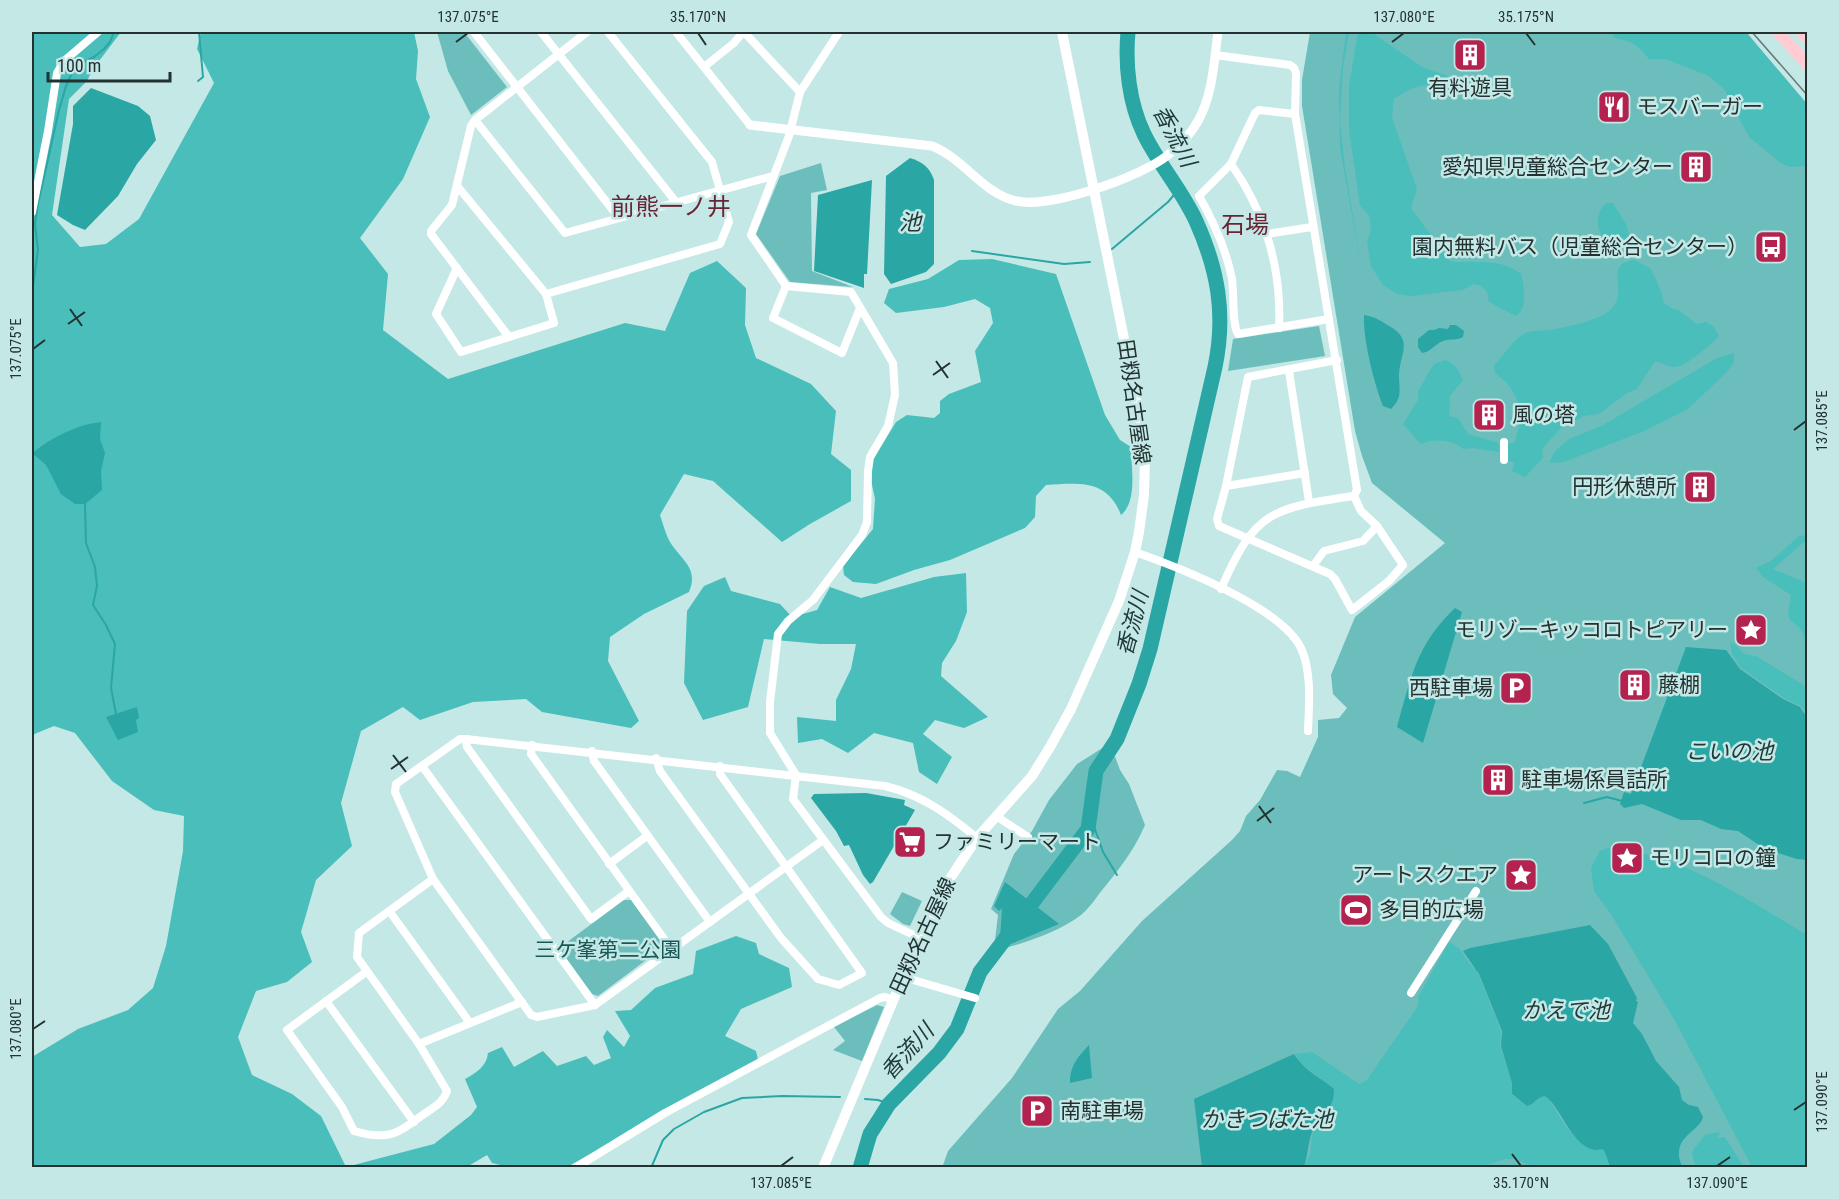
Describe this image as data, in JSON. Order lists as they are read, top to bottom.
{
  "streets": {
    "main road": ["田籾名古屋線"]
  },
  "districts": ["前熊一ノ井", "石場"],
  "water": [
    "香流川",
    "池",
    "こいの池",
    "かえで池",
    "かきつばた池"
  ],
  "parks": ["三ケ峯第二公園"],
  "places": {
    "building": [
      "有料遊具",
      "愛知県児童総合センター",
      "風の塔",
      "円形休憩所",
      "藤棚",
      "駐車場係員詰所"
    ],
    "restaurant": ["モスバーガー"],
    "bus stop": ["園内無料バス（児童総合センター）"],
    "place": ["モリゾーキッコロトピアリー", "モリコロの鐘", "アートスクエア"],
    "parking": ["西駐車場", "南駐車場"],
    "supermarket": ["ファミリーマート"],
    "sports": ["多目的広場"]
  },
  "scale_bar": "100 m",
  "coordinates": [
    "137.075°E",
    "35.170°N",
    "137.080°E",
    "35.175°N",
    "137.085°E",
    "137.090°E"
  ]
}
